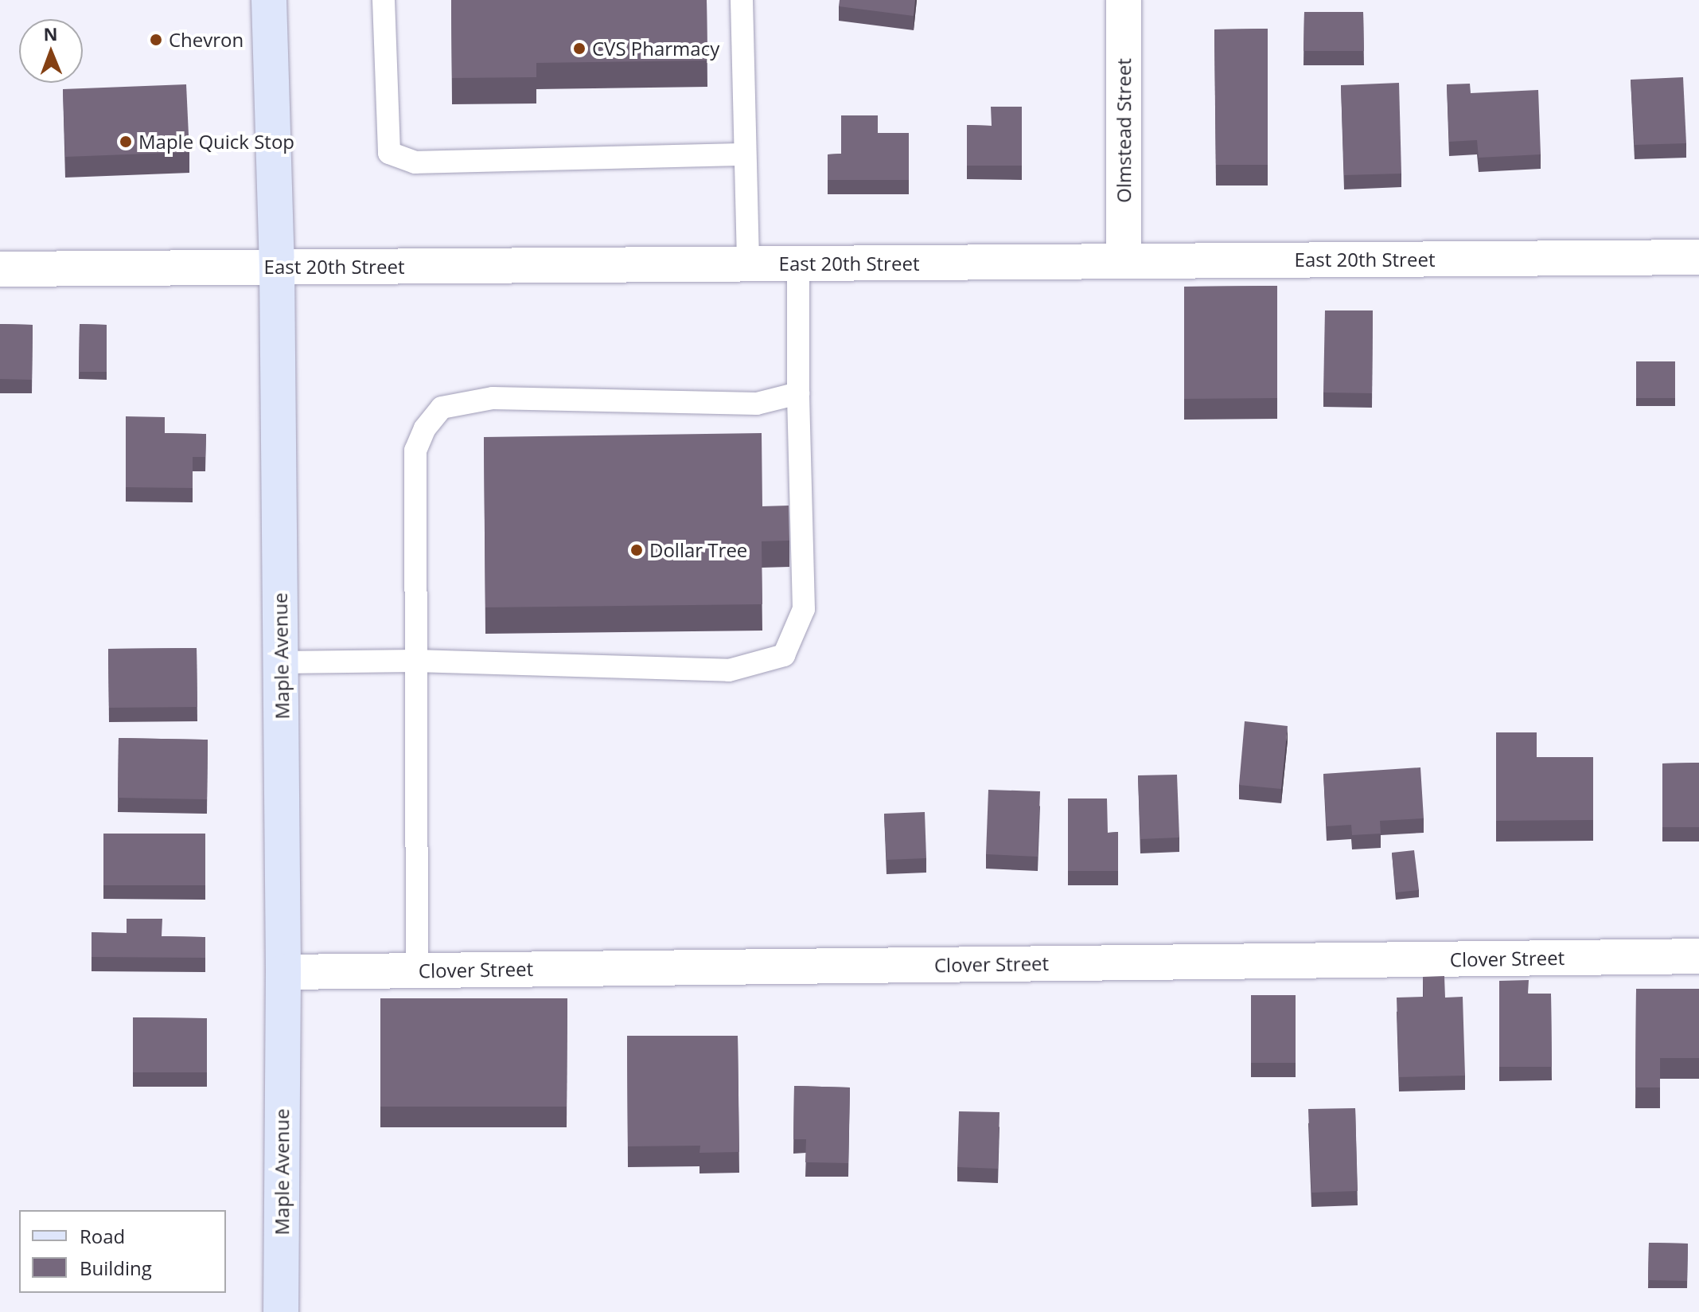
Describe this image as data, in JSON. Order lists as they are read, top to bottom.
{
  "streets": {
    "main road": ["Maple Avenue"],
    "street": ["Olmstead Street", "East 20th Street", "Clover Street"]
  },
  "crossings": [
    ["Olmstead Street", "East 20th Street"],
    ["East 20th Street", "Maple Avenue"],
    ["Maple Avenue", "Clover Street"]
  ],
  "places": [
    "Chevron",
    "CVS Pharmacy",
    "Maple Quick Stop",
    "Dollar Tree"
  ],
  "legend": ["Road", "Building"],
  "north": "top"
}
